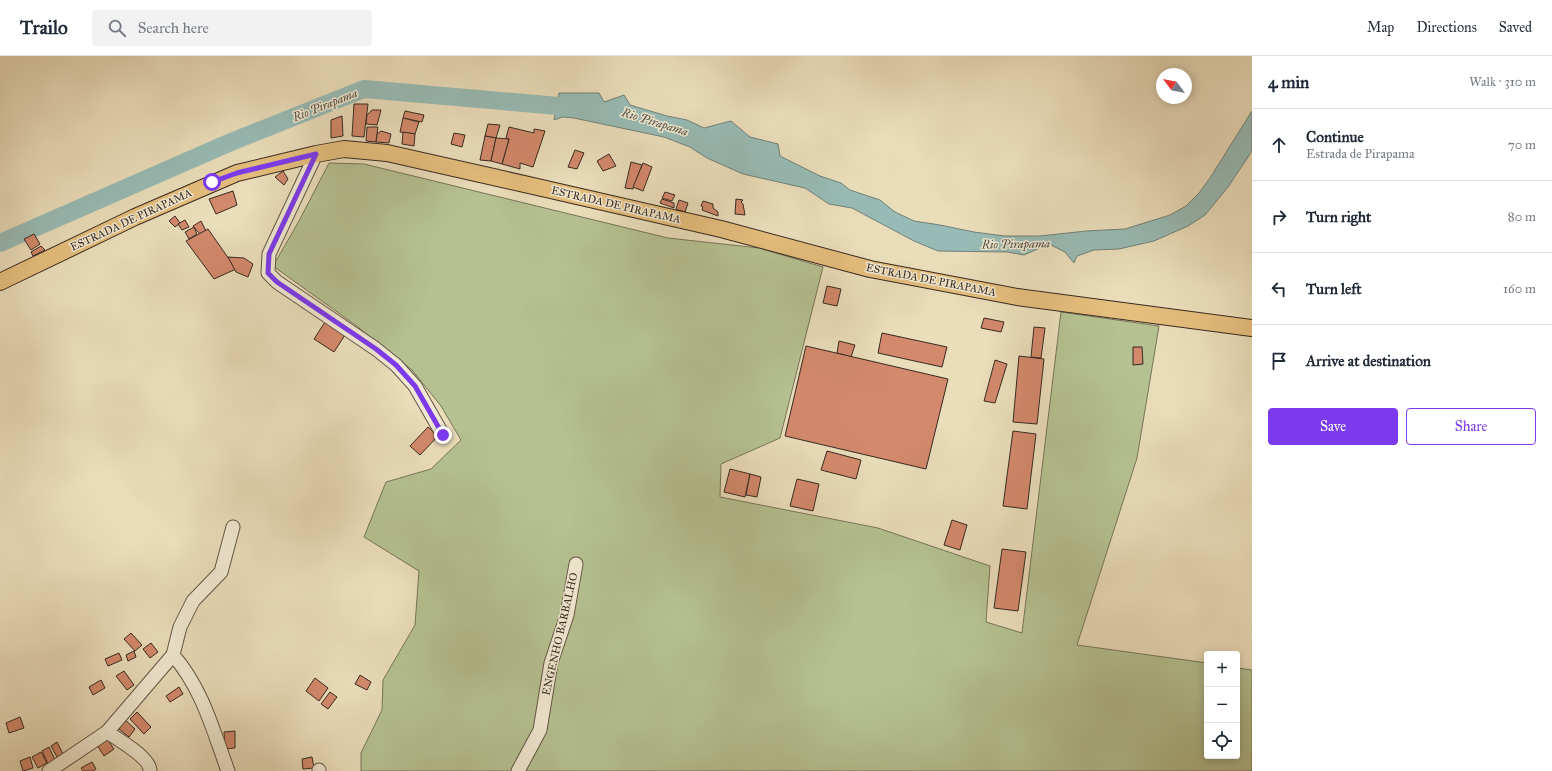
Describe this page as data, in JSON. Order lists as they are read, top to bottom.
{
  "streets": {
    "main road": ["ESTRADA DE PIRAPAMA"],
    "street": ["ENGENHO BARBALHO"]
  },
  "water": ["Rio Pirapama"],
  "north": "top left",
  "page": {
    "header": "Trailo",
    "search": "Search here",
    "nav": ["Map", "Directions", "Saved"],
    "heading": ["4 min", "Walk · 310 m"],
    "list": [
      ["Continue", "Estrada de Pirapama", "70 m"],
      ["Turn right", "80 m"],
      ["Turn left", "160 m"],
      "Arrive at destination"
    ],
    "buttons": ["Save", "Share"],
    "map_buttons": ["+", "−"]
  }
}
